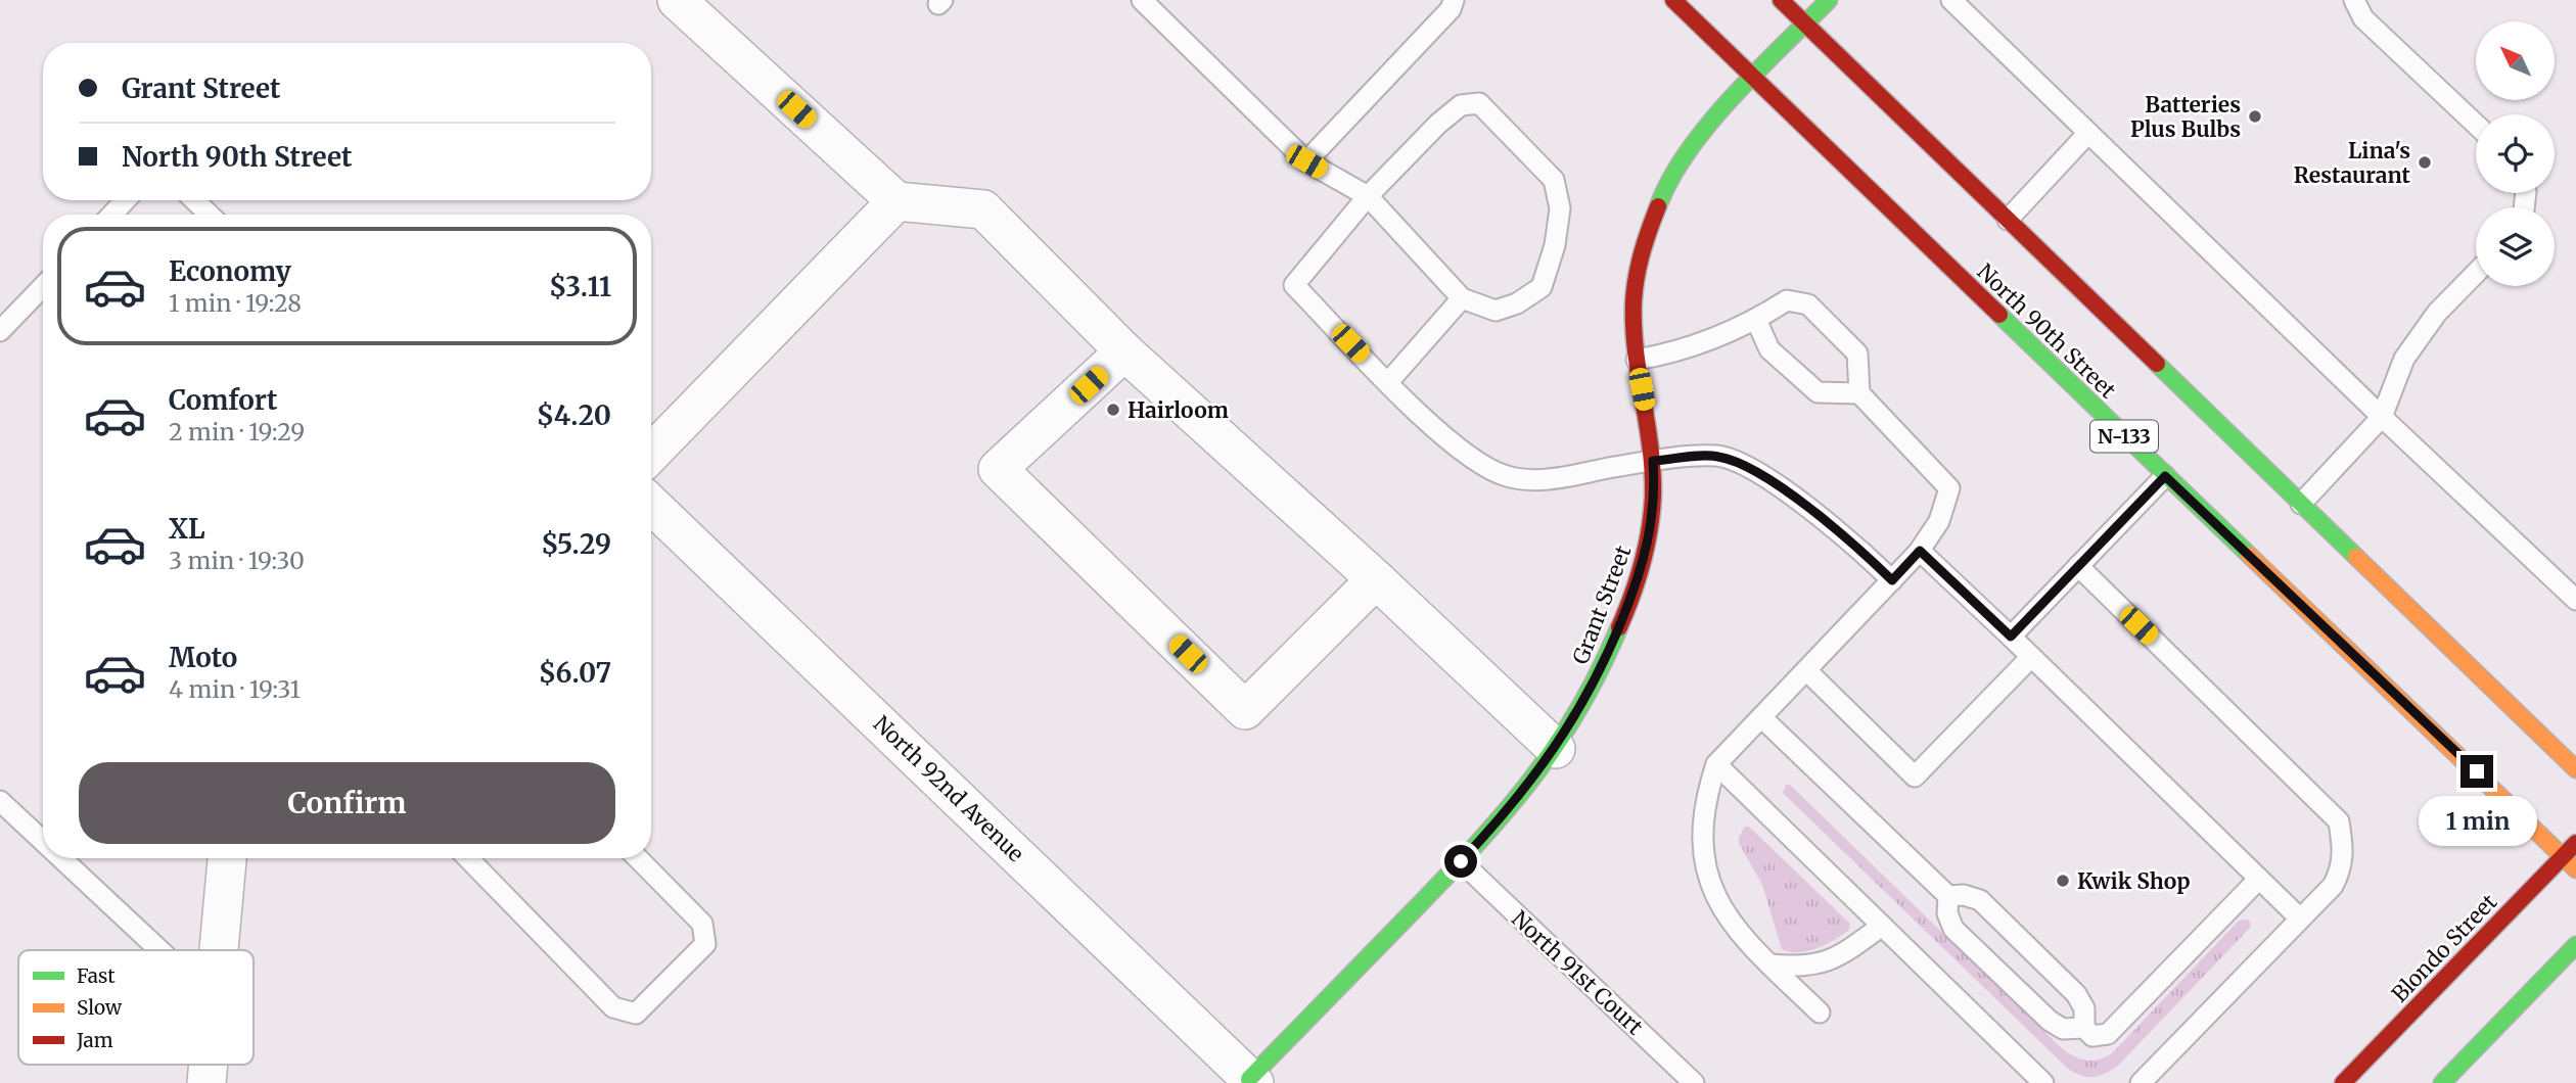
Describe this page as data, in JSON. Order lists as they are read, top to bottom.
{
  "streets": {
    "main road": [
      "North 90th Street",
      "N-133",
      "Grant Street",
      "Blondo Street"
    ],
    "street": ["North 92nd Avenue"],
    "lane": ["North 91st Court"]
  },
  "crossings": [
    ["North 90th Street", "Grant Street"],
    ["North 90th Street", "Blondo Street"],
    ["Grant Street", "North 92nd Avenue"],
    ["Grant Street", "North 91st Court"]
  ],
  "places": [
    "Batteries Plus Bulbs",
    "Lina's Restaurant",
    "Hairloom",
    "Kwik Shop"
  ],
  "legend": ["Fast", "Slow", "Jam"],
  "north": "top left",
  "page": {
    "banner": ["Grant Street", "North 90th Street"],
    "list": [
      {
        "name": "Economy",
        "note": "1 min · 19:28",
        "value": "$3.11"
      },
      {
        "name": "Comfort",
        "note": "2 min · 19:29",
        "value": "$4.20"
      },
      {
        "name": "XL",
        "note": "3 min · 19:30",
        "value": "$5.29"
      },
      {
        "name": "Moto",
        "note": "4 min · 19:31",
        "value": "$6.07"
      }
    ],
    "buttons": "Confirm",
    "bubble": "1 min"
  }
}
